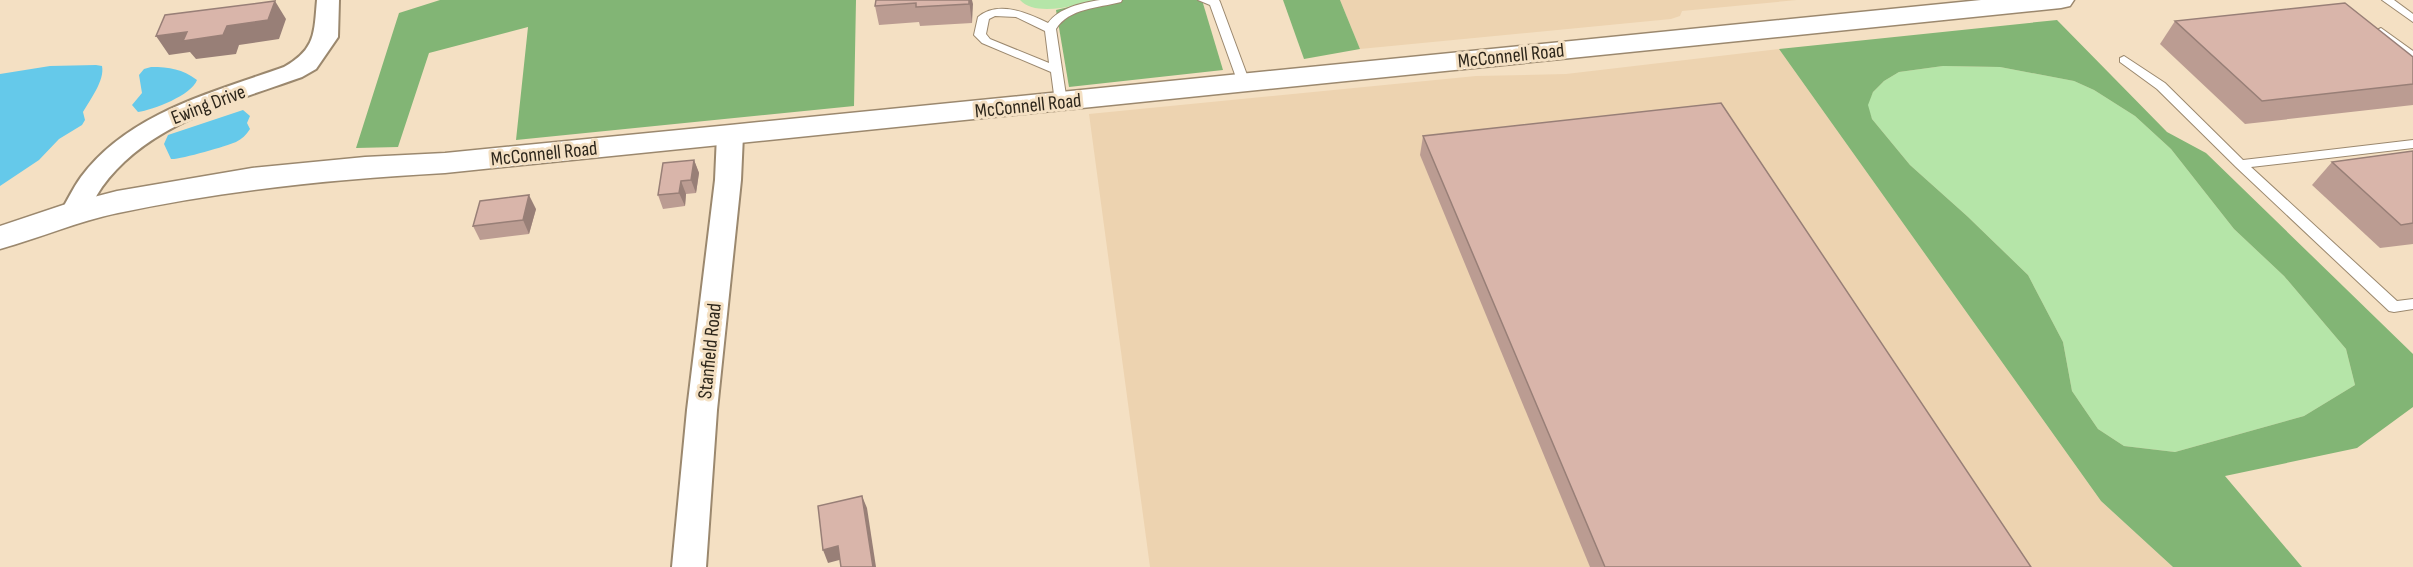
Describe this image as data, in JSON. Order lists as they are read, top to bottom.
{
  "streets": {
    "street": ["McConnell Road", "Ewing Drive", "Stanfield Road"]
  },
  "crossings": [
    ["McConnell Road", "Ewing Drive"],
    ["McConnell Road", "Stanfield Road"]
  ]
}
